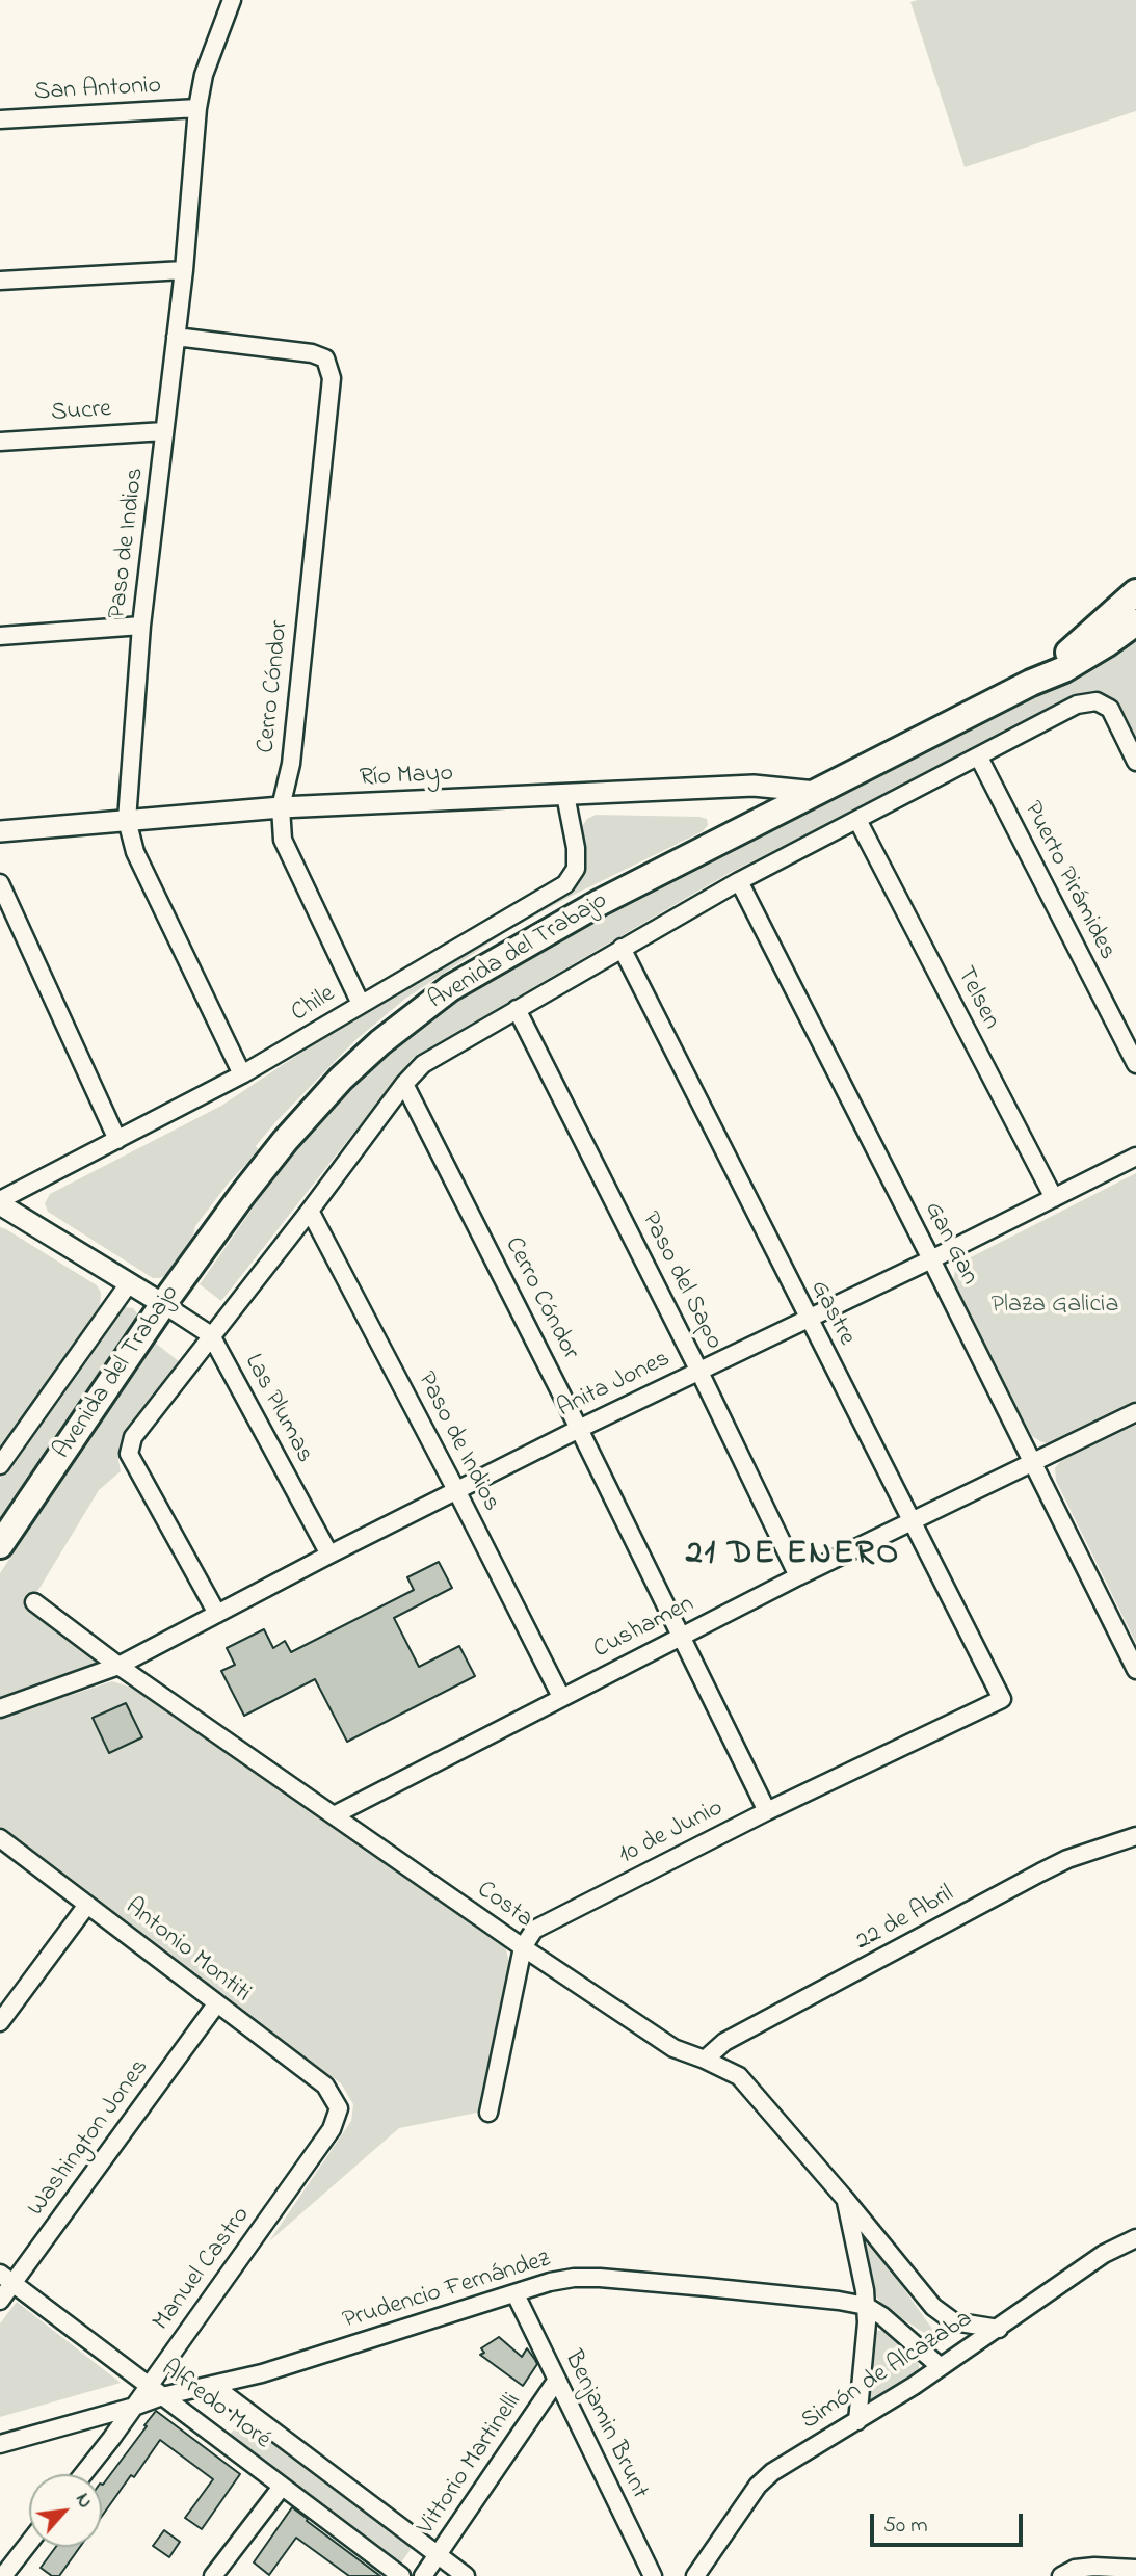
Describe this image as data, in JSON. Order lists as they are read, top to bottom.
{
  "streets": {
    "main road": ["Avenida del Trabajo"],
    "street": [
      "San Antonio",
      "Sucre",
      "Paso de Indios",
      "Cerro Cóndor",
      "Río Mayo",
      "Puerto Pirámides",
      "Telsen",
      "Chile",
      "Gan Gan",
      "Paso del Sapo",
      "Gastre",
      "Anita Jones",
      "Las Plumas",
      "Cushamen",
      "10 de Junio",
      "Costa",
      "22 de Abril",
      "Antonio Montiti",
      "Washington Jones",
      "Manuel Castro",
      "Prudencio Fernández",
      "Simón de Alcazaba",
      "Alfredo Moré",
      "Benjamin Brunt",
      "Vittorio Martinelli"
    ]
  },
  "crossings": [
    ["San Antonio", "Paso de Indios"],
    ["Sucre", "Paso de Indios"],
    ["Paso de Indios", "Cerro Cóndor"],
    ["Paso de Indios", "Río Mayo"],
    ["Paso de Indios", "Avenida del Trabajo"],
    ["Paso de Indios", "Chile"],
    ["Paso de Indios", "Anita Jones"],
    ["Paso de Indios", "Cushamen"],
    ["Cerro Cóndor", "Río Mayo"],
    ["Cerro Cóndor", "Avenida del Trabajo"],
    ["Cerro Cóndor", "Chile"],
    ["Cerro Cóndor", "Anita Jones"],
    ["Cerro Cóndor", "Cushamen"],
    ["Cerro Cóndor", "10 de Junio"],
    ["Río Mayo", "Avenida del Trabajo"],
    ["Río Mayo", "Chile"],
    ["Puerto Pirámides", "Avenida del Trabajo"],
    ["Avenida del Trabajo", "Telsen"],
    ["Avenida del Trabajo", "Gan Gan"],
    ["Avenida del Trabajo", "Paso del Sapo"],
    ["Avenida del Trabajo", "Gastre"],
    ["Avenida del Trabajo", "Anita Jones"],
    ["Avenida del Trabajo", "Las Plumas"],
    ["Telsen", "Anita Jones"],
    ["Gan Gan", "Anita Jones"],
    ["Gan Gan", "Cushamen"],
    ["Paso del Sapo", "Anita Jones"],
    ["Paso del Sapo", "Cushamen"],
    ["Gastre", "Anita Jones"],
    ["Gastre", "Cushamen"],
    ["Gastre", "10 de Junio"],
    ["Anita Jones", "Las Plumas"],
    ["Anita Jones", "Costa"],
    ["Cushamen", "Costa"],
    ["10 de Junio", "Costa"],
    ["Costa", "22 de Abril"],
    ["Costa", "Prudencio Fernández"],
    ["Costa", "Simón de Alcazaba"],
    ["Antonio Montiti", "Washington Jones"],
    ["Antonio Montiti", "Manuel Castro"],
    ["Washington Jones", "Alfredo Moré"],
    ["Manuel Castro", "Prudencio Fernández"],
    ["Manuel Castro", "Alfredo Moré"],
    ["Prudencio Fernández", "Simón de Alcazaba"],
    ["Prudencio Fernández", "Alfredo Moré"],
    ["Prudencio Fernández", "Benjamin Brunt"],
    ["Alfredo Moré", "Vittorio Martinelli"],
    ["Benjamin Brunt", "Vittorio Martinelli"]
  ],
  "districts": ["21 DE ENERO"],
  "parks": ["Plaza Galicia"],
  "scale_bar": "50 m",
  "north": "top right"
}
